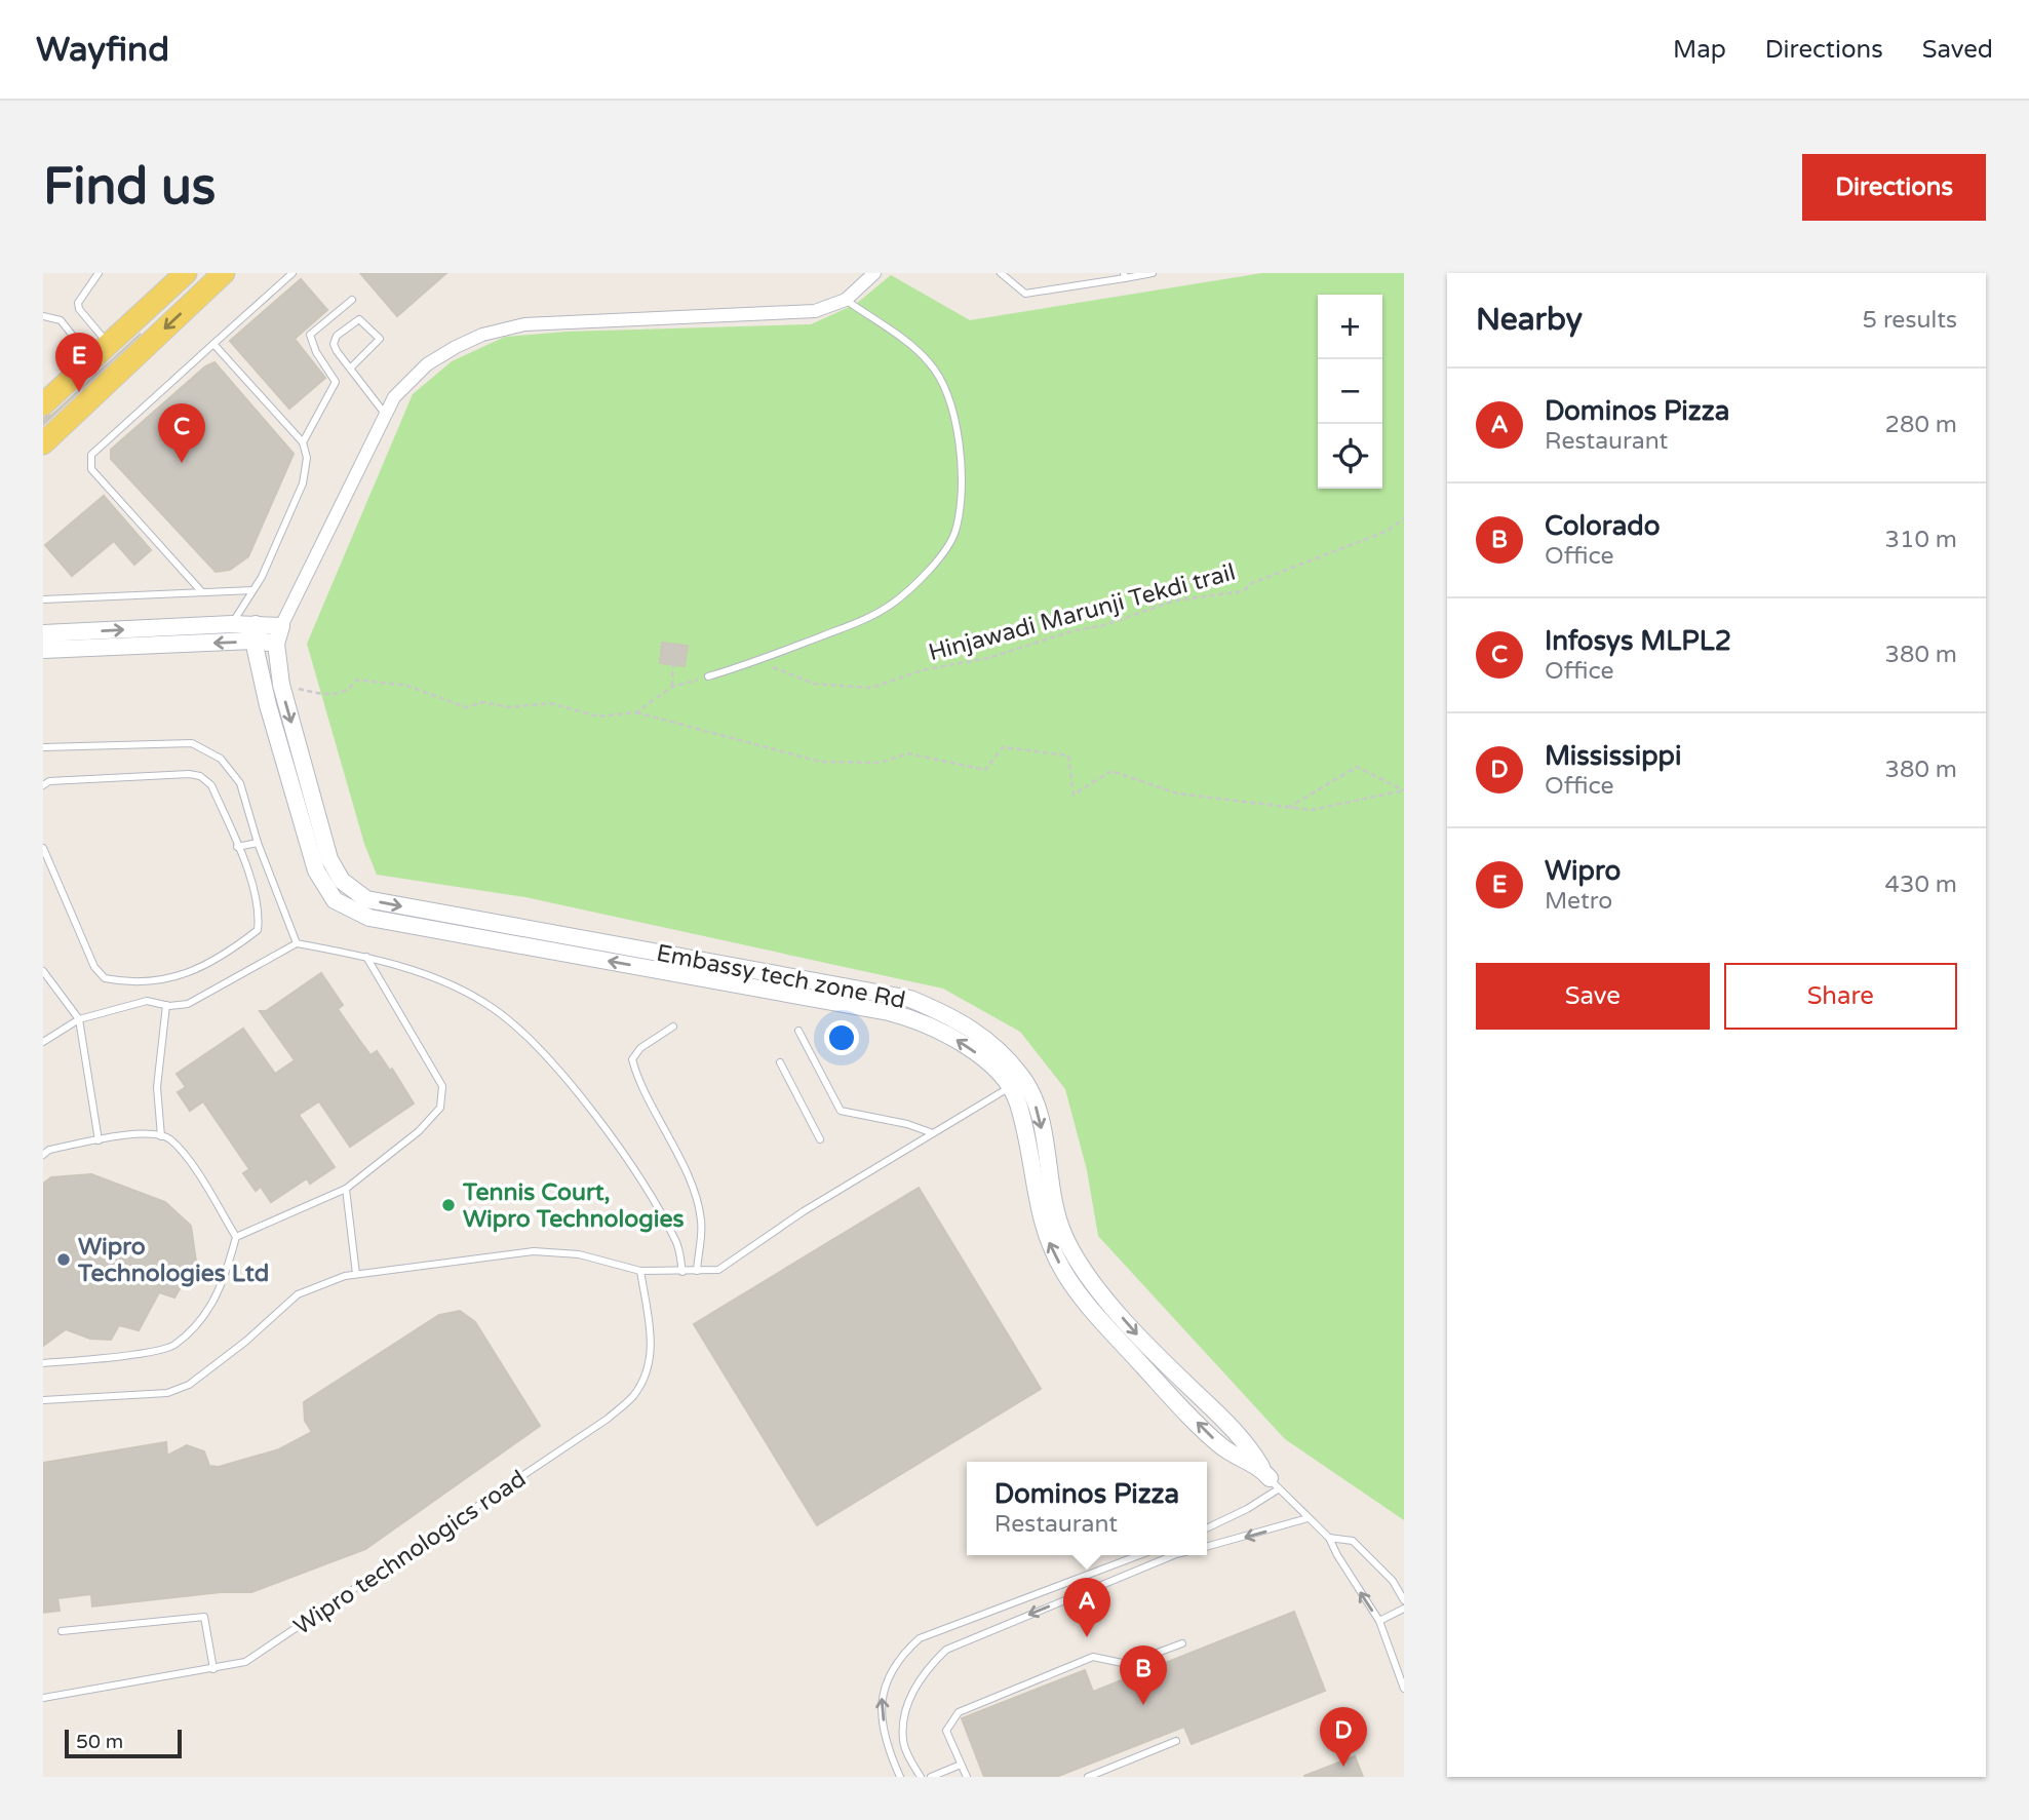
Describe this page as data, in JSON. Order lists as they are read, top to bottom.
{
  "streets": {
    "street": ["Embassy tech zone Rd"],
    "lane": ["Wipro technologics road"],
    "path": ["Hinjawadi Marunji Tekdi trail"]
  },
  "one_way": ["Embassy tech zone Rd"],
  "places": ["Tennis Court, Wipro Technologies", "Wipro Technologies Ltd"],
  "scale_bar": "50 m",
  "page": {
    "header": "Wayfind",
    "nav": ["Map", "Directions", "Saved"],
    "buttons": [
      "Directions",
      ["Save", "Share"]
    ],
    "title": "Find us",
    "heading": ["Nearby", "5 results"],
    "map_buttons": ["+", "−"],
    "pins": [
      "E",
      "C",
      "A",
      "B",
      "D"
    ],
    "list": [
      {
        "mark": "A",
        "name": "Dominos Pizza",
        "note": "Restaurant",
        "value": "280 m"
      },
      {
        "mark": "B",
        "name": "Colorado",
        "note": "Office",
        "value": "310 m"
      },
      {
        "mark": "C",
        "name": "Infosys MLPL2",
        "note": "Office",
        "value": "380 m"
      },
      {
        "mark": "D",
        "name": "Mississippi",
        "note": "Office",
        "value": "380 m"
      },
      {
        "mark": "E",
        "name": "Wipro",
        "note": "Metro",
        "value": "430 m"
      }
    ],
    "popup": ["Dominos Pizza", "Restaurant"],
    "scale": "50 m"
  }
}
